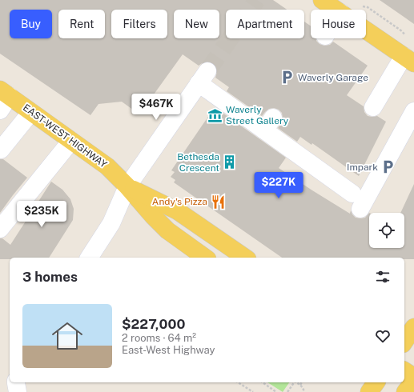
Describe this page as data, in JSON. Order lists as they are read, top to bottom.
{
  "streets": {
    "main road": ["EAST-WEST HIGHWAY"]
  },
  "places": {
    "parking": ["Waverly Garage", "Impark"],
    "museum": ["Waverly Street Gallery"],
    "building": ["Bethesda Crescent"],
    "restaurant": ["Andy's Pizza"]
  },
  "page": {
    "chip": [
      "Buy",
      "Rent",
      "Filters",
      "New",
      "Apartment",
      "House"
    ],
    "price": ["$467K", "$227K", "$235K"],
    "heading": "3 homes",
    "list": [
      {
        "name": "$227,000",
        "note": "2 rooms · 64 m² · East-West Highway"
      }
    ]
  }
}
